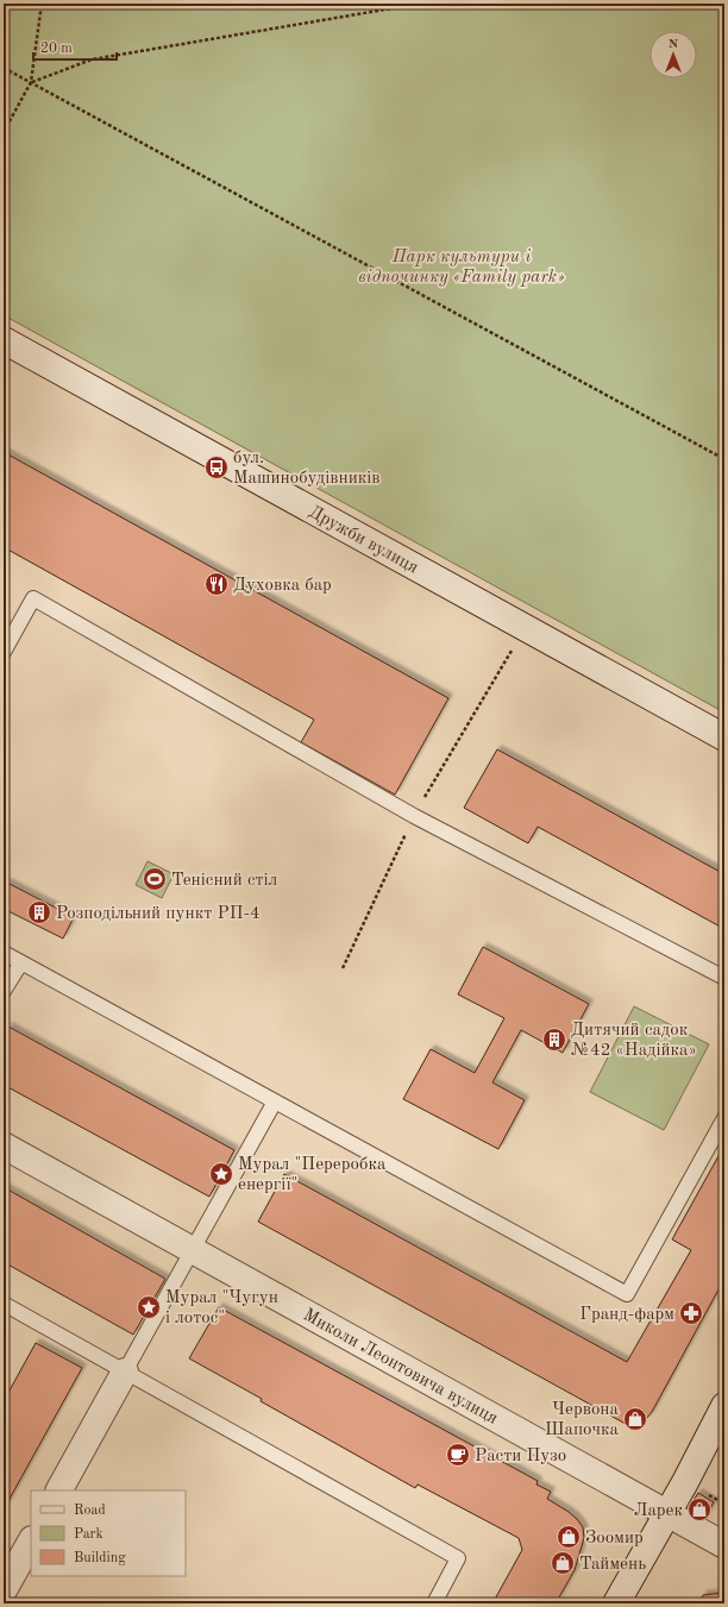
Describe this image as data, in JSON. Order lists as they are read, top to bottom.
{
  "streets": {
    "street": ["Дружби вулиця", "Миколи Леонтовича вулиця"]
  },
  "parks": ["Парк культури і відпочинку «Family park»"],
  "places": {
    "bus stop": ["бул. Машинобудівників"],
    "restaurant": ["Духовка бар"],
    "sports": ["Тенісний стіл"],
    "building": ["Розподільний пункт РП-4", "Дитячий садок №42 «Надійка»"],
    "place": ["Мурал \"Переробка енергії\"", "Мурал \"Чугун і лотос\""],
    "pharmacy": ["Гранд-фарм"],
    "shop": [
      "Червона Шапочка",
      "Ларек",
      "Зоомир",
      "Таймень"
    ],
    "cafe": ["Расти Пузо"]
  },
  "legend": ["Road", "Park", "Building"],
  "scale_bar": "20 m",
  "north": "top"
}
